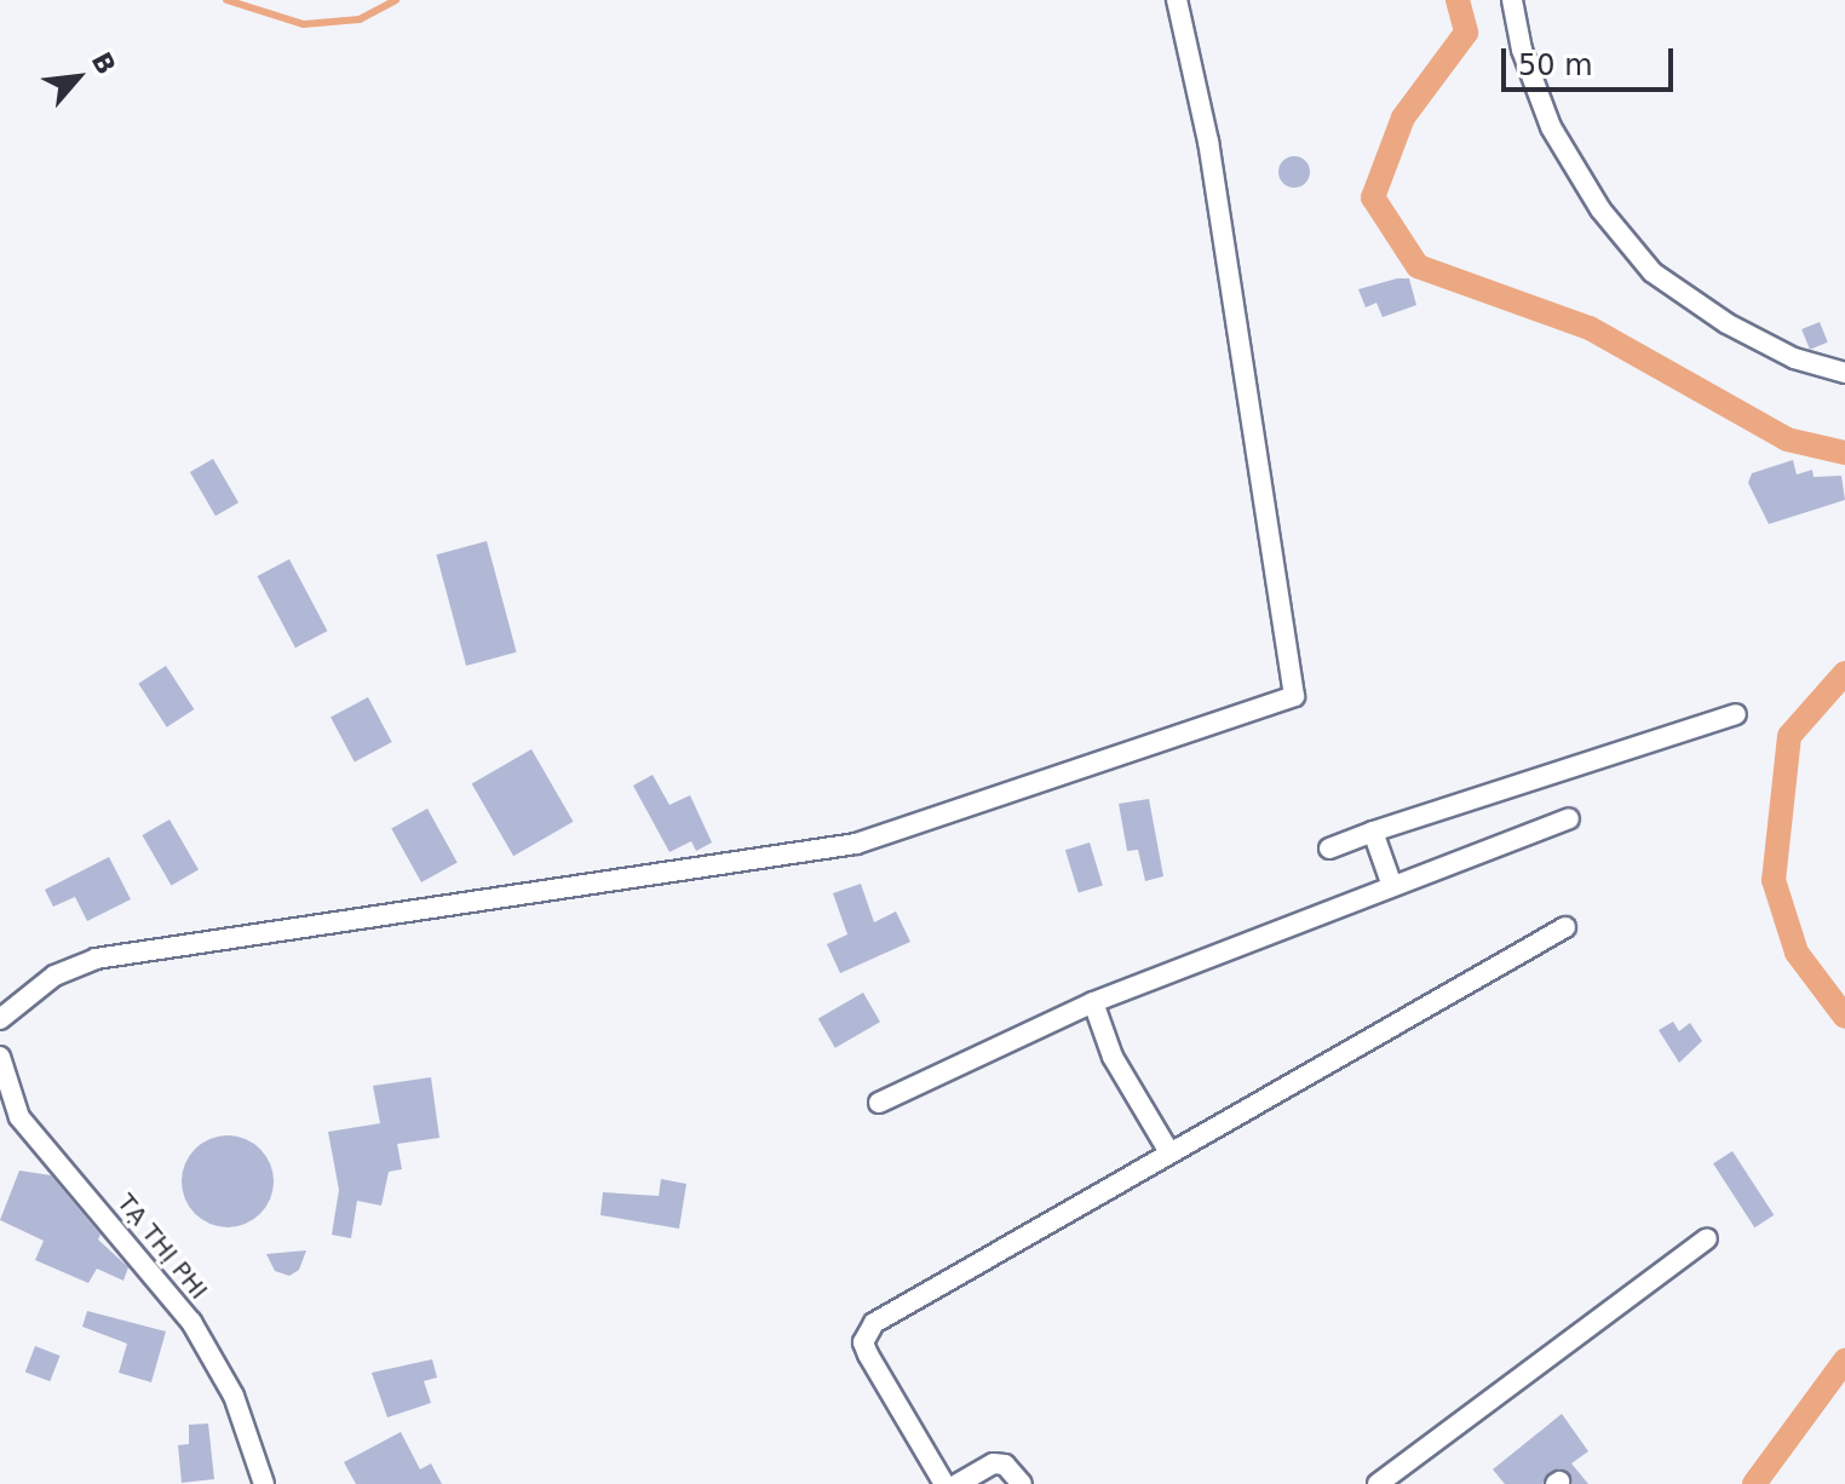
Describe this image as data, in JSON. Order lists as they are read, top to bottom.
{
  "streets": {
    "street": ["TẠ THỊ PHI"]
  },
  "scale_bar": "50 m",
  "north": "top right"
}
